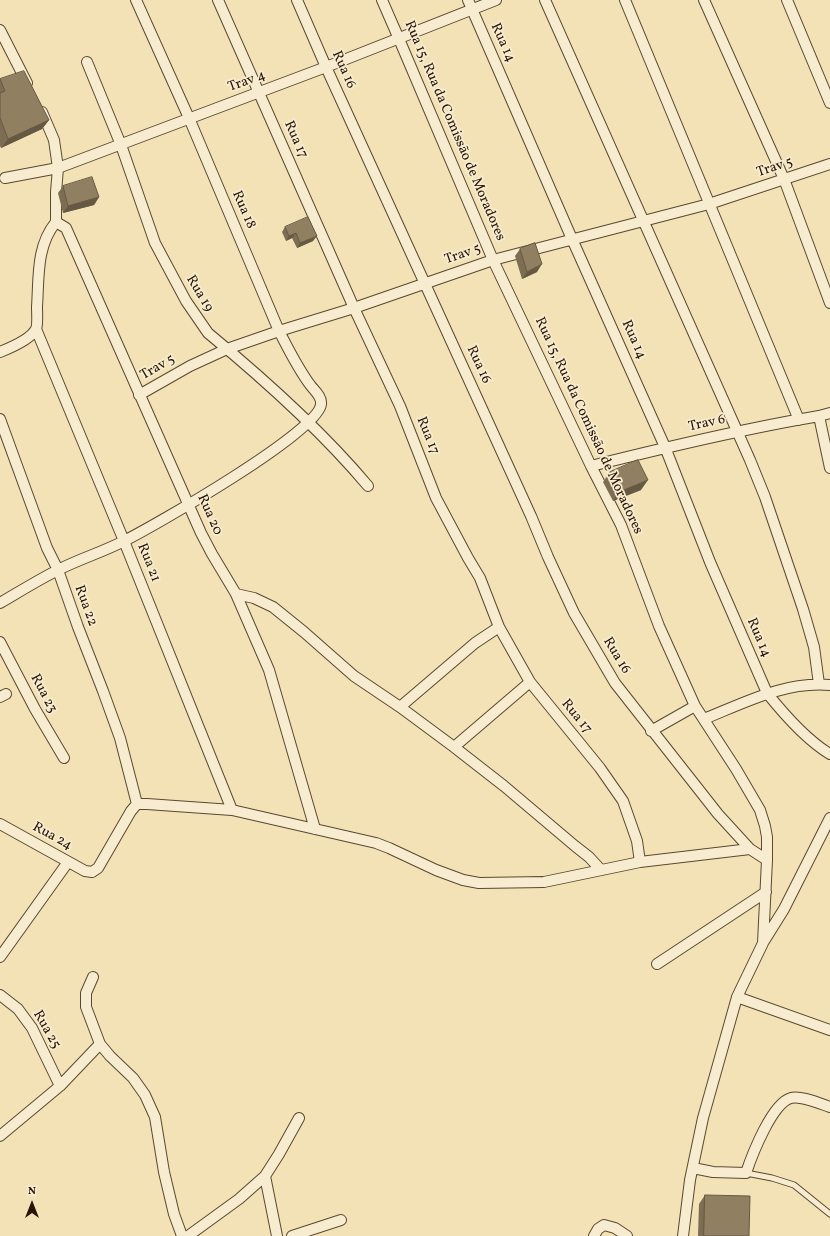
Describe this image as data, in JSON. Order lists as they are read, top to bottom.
{
  "streets": {
    "street": [
      "Rua 14",
      "Rua 16",
      "Trav 4",
      "Rua 15, Rua da Comissão de Moradores",
      "Rua 17",
      "Trav 5",
      "Rua 18",
      "Rua 19",
      "Trav 6",
      "Rua 20",
      "Rua 21",
      "Rua 22",
      "Rua 23",
      "Rua 24",
      "Rua 25"
    ]
  },
  "crossings": [
    ["Rua 14", "Trav 4"],
    ["Rua 14", "Trav 5"],
    ["Rua 14", "Trav 6"],
    ["Rua 16", "Trav 4"],
    ["Rua 16", "Rua 15, Rua da Comissão de Moradores"],
    ["Rua 16", "Trav 5"],
    ["Trav 4", "Rua 15, Rua da Comissão de Moradores"],
    ["Trav 4", "Rua 17"],
    ["Trav 4", "Rua 18"],
    ["Trav 4", "Rua 19"],
    ["Rua 15, Rua da Comissão de Moradores", "Trav 5"],
    ["Rua 15, Rua da Comissão de Moradores", "Trav 6"],
    ["Rua 17", "Trav 5"],
    ["Trav 5", "Rua 18"],
    ["Trav 5", "Rua 19"],
    ["Trav 5", "Rua 20"],
    ["Rua 18", "Rua 19"],
    ["Rua 18", "Rua 20"],
    ["Rua 18", "Rua 21"],
    ["Rua 18", "Rua 22"],
    ["Rua 22", "Rua 24"]
  ],
  "north": "top"
}
